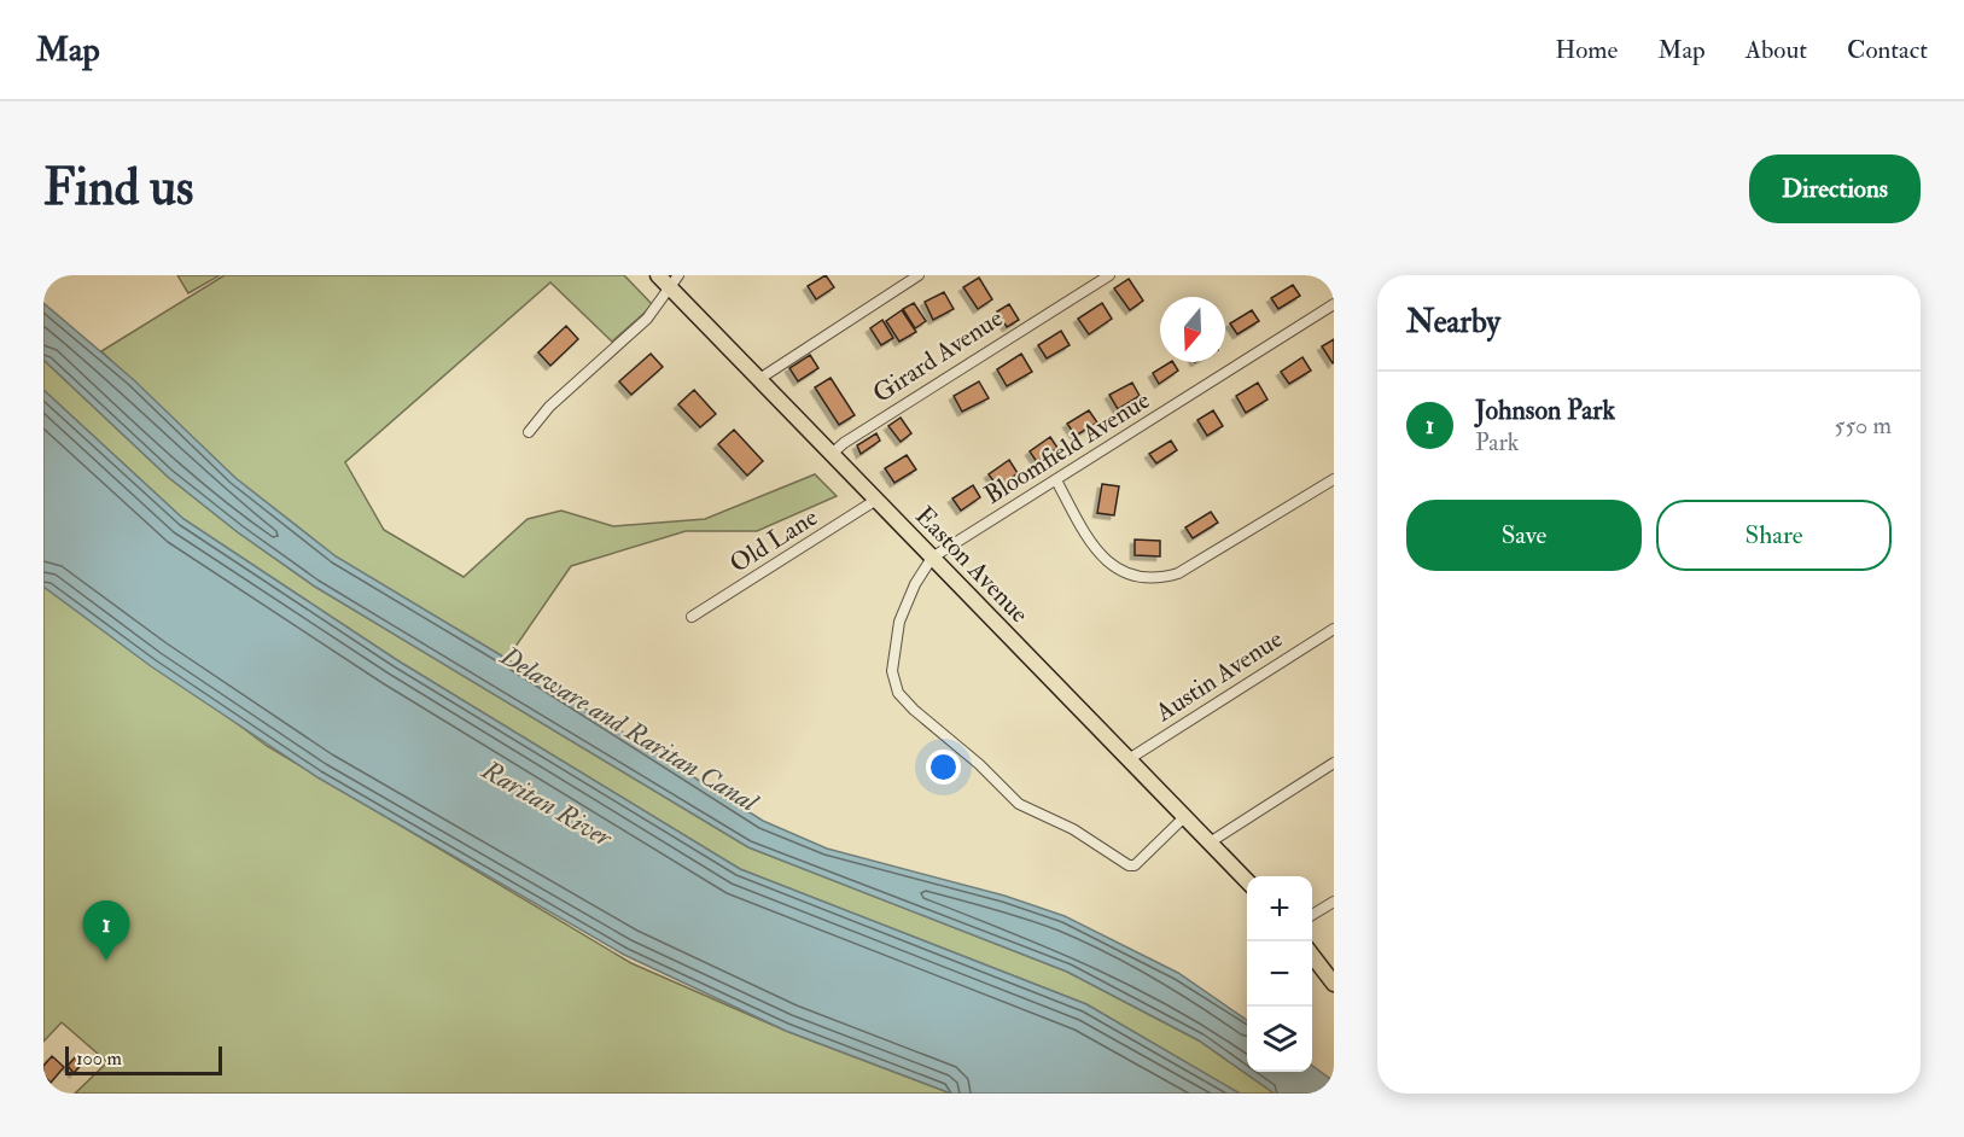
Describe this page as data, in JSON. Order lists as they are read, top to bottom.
{
  "streets": {
    "main road": ["Easton Avenue"],
    "street": [
      "Girard Avenue",
      "Bloomfield Avenue",
      "Old Lane",
      "Austin Avenue"
    ]
  },
  "crossings": [
    ["Girard Avenue", "Easton Avenue"],
    ["Bloomfield Avenue", "Easton Avenue"],
    ["Old Lane", "Easton Avenue"],
    ["Easton Avenue", "Austin Avenue"]
  ],
  "water": ["Delaware and Raritan Canal", "Raritan River"],
  "scale_bar": "100 m",
  "north": "bottom",
  "page": {
    "header": "Map",
    "nav": [
      "Home",
      "Map",
      "About",
      "Contact"
    ],
    "buttons": [
      "Directions",
      ["Save", "Share"]
    ],
    "title": "Find us",
    "heading": "Nearby",
    "list": [
      {
        "mark": "1",
        "name": "Johnson Park",
        "note": "Park",
        "value": "550 m"
      }
    ],
    "map_buttons": ["+", "−"],
    "pins": "1",
    "scale": "100 m"
  }
}
